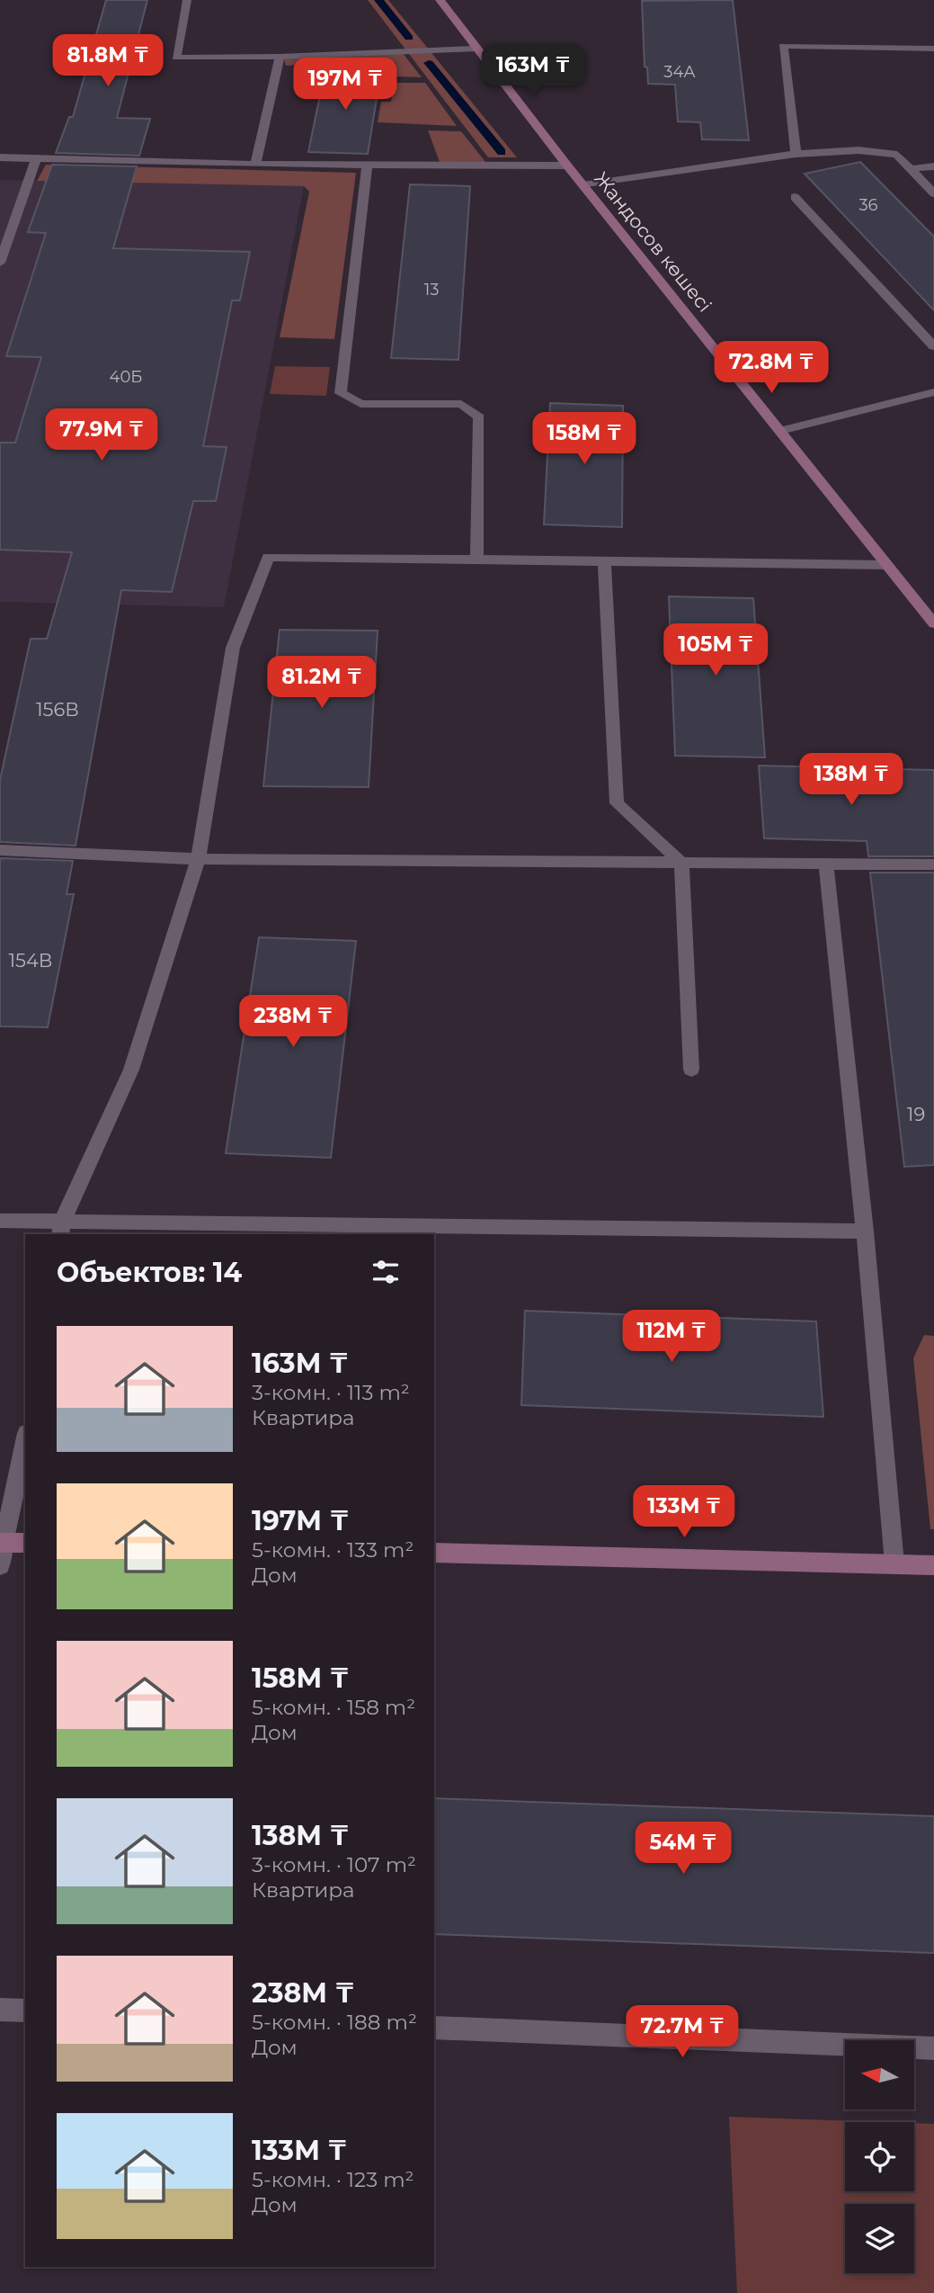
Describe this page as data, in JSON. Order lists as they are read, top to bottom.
{
  "streets": {
    "main road": ["Жандосов көшесі"]
  },
  "house_numbers": [
    "34А",
    "36",
    "13",
    "40Б",
    "156В",
    "154В",
    "19"
  ],
  "north": "left",
  "page": {
    "price": [
      "81.8M ₸",
      "163M ₸",
      "197M ₸",
      "72.8M ₸",
      "77.9M ₸",
      "158M ₸",
      "105M ₸",
      "81.2M ₸",
      "138M ₸",
      "238M ₸",
      "112M ₸",
      "133M ₸",
      "54M ₸",
      "72.7M ₸"
    ],
    "heading": "Объектов: 14",
    "list": [
      {
        "name": "163M ₸",
        "note": "3-комн. · 113 m² · Квартира"
      },
      {
        "name": "197M ₸",
        "note": "5-комн. · 133 m² · Дом"
      },
      {
        "name": "158M ₸",
        "note": "5-комн. · 158 m² · Дом"
      },
      {
        "name": "138M ₸",
        "note": "3-комн. · 107 m² · Квартира"
      },
      {
        "name": "238M ₸",
        "note": "5-комн. · 188 m² · Дом"
      },
      {
        "name": "133M ₸",
        "note": "5-комн. · 123 m² · Дом"
      }
    ]
  }
}
